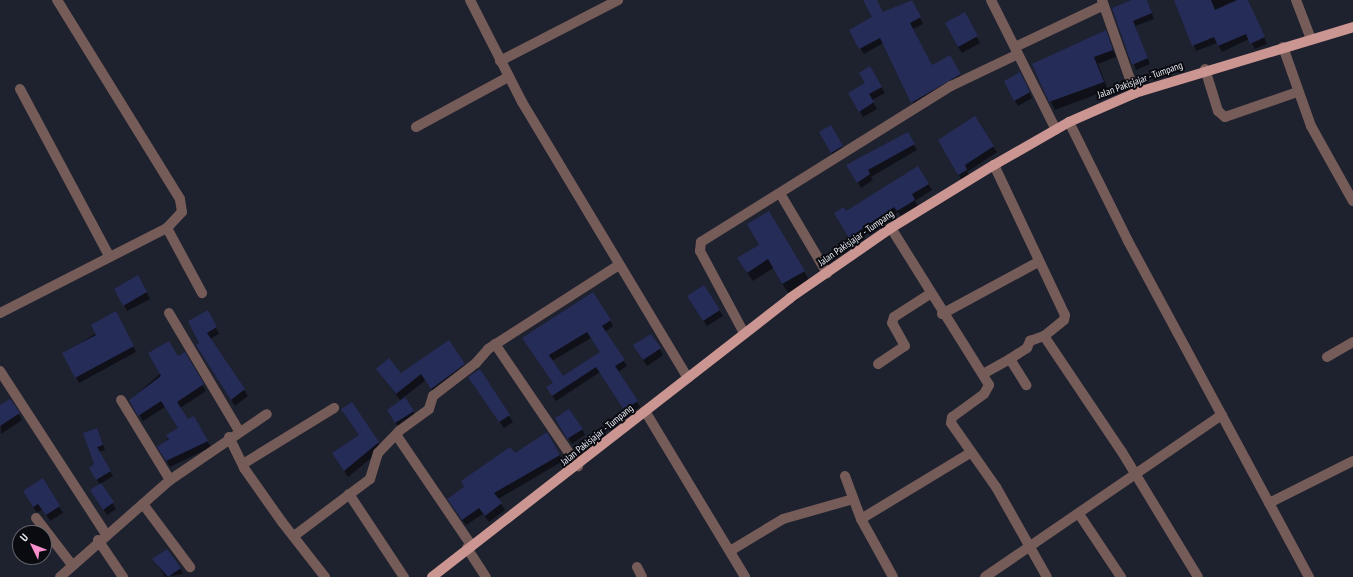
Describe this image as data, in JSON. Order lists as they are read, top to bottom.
{
  "streets": {
    "main road": ["Jalan Pakisjajar - Tumpang"]
  },
  "north": "top left"
}
